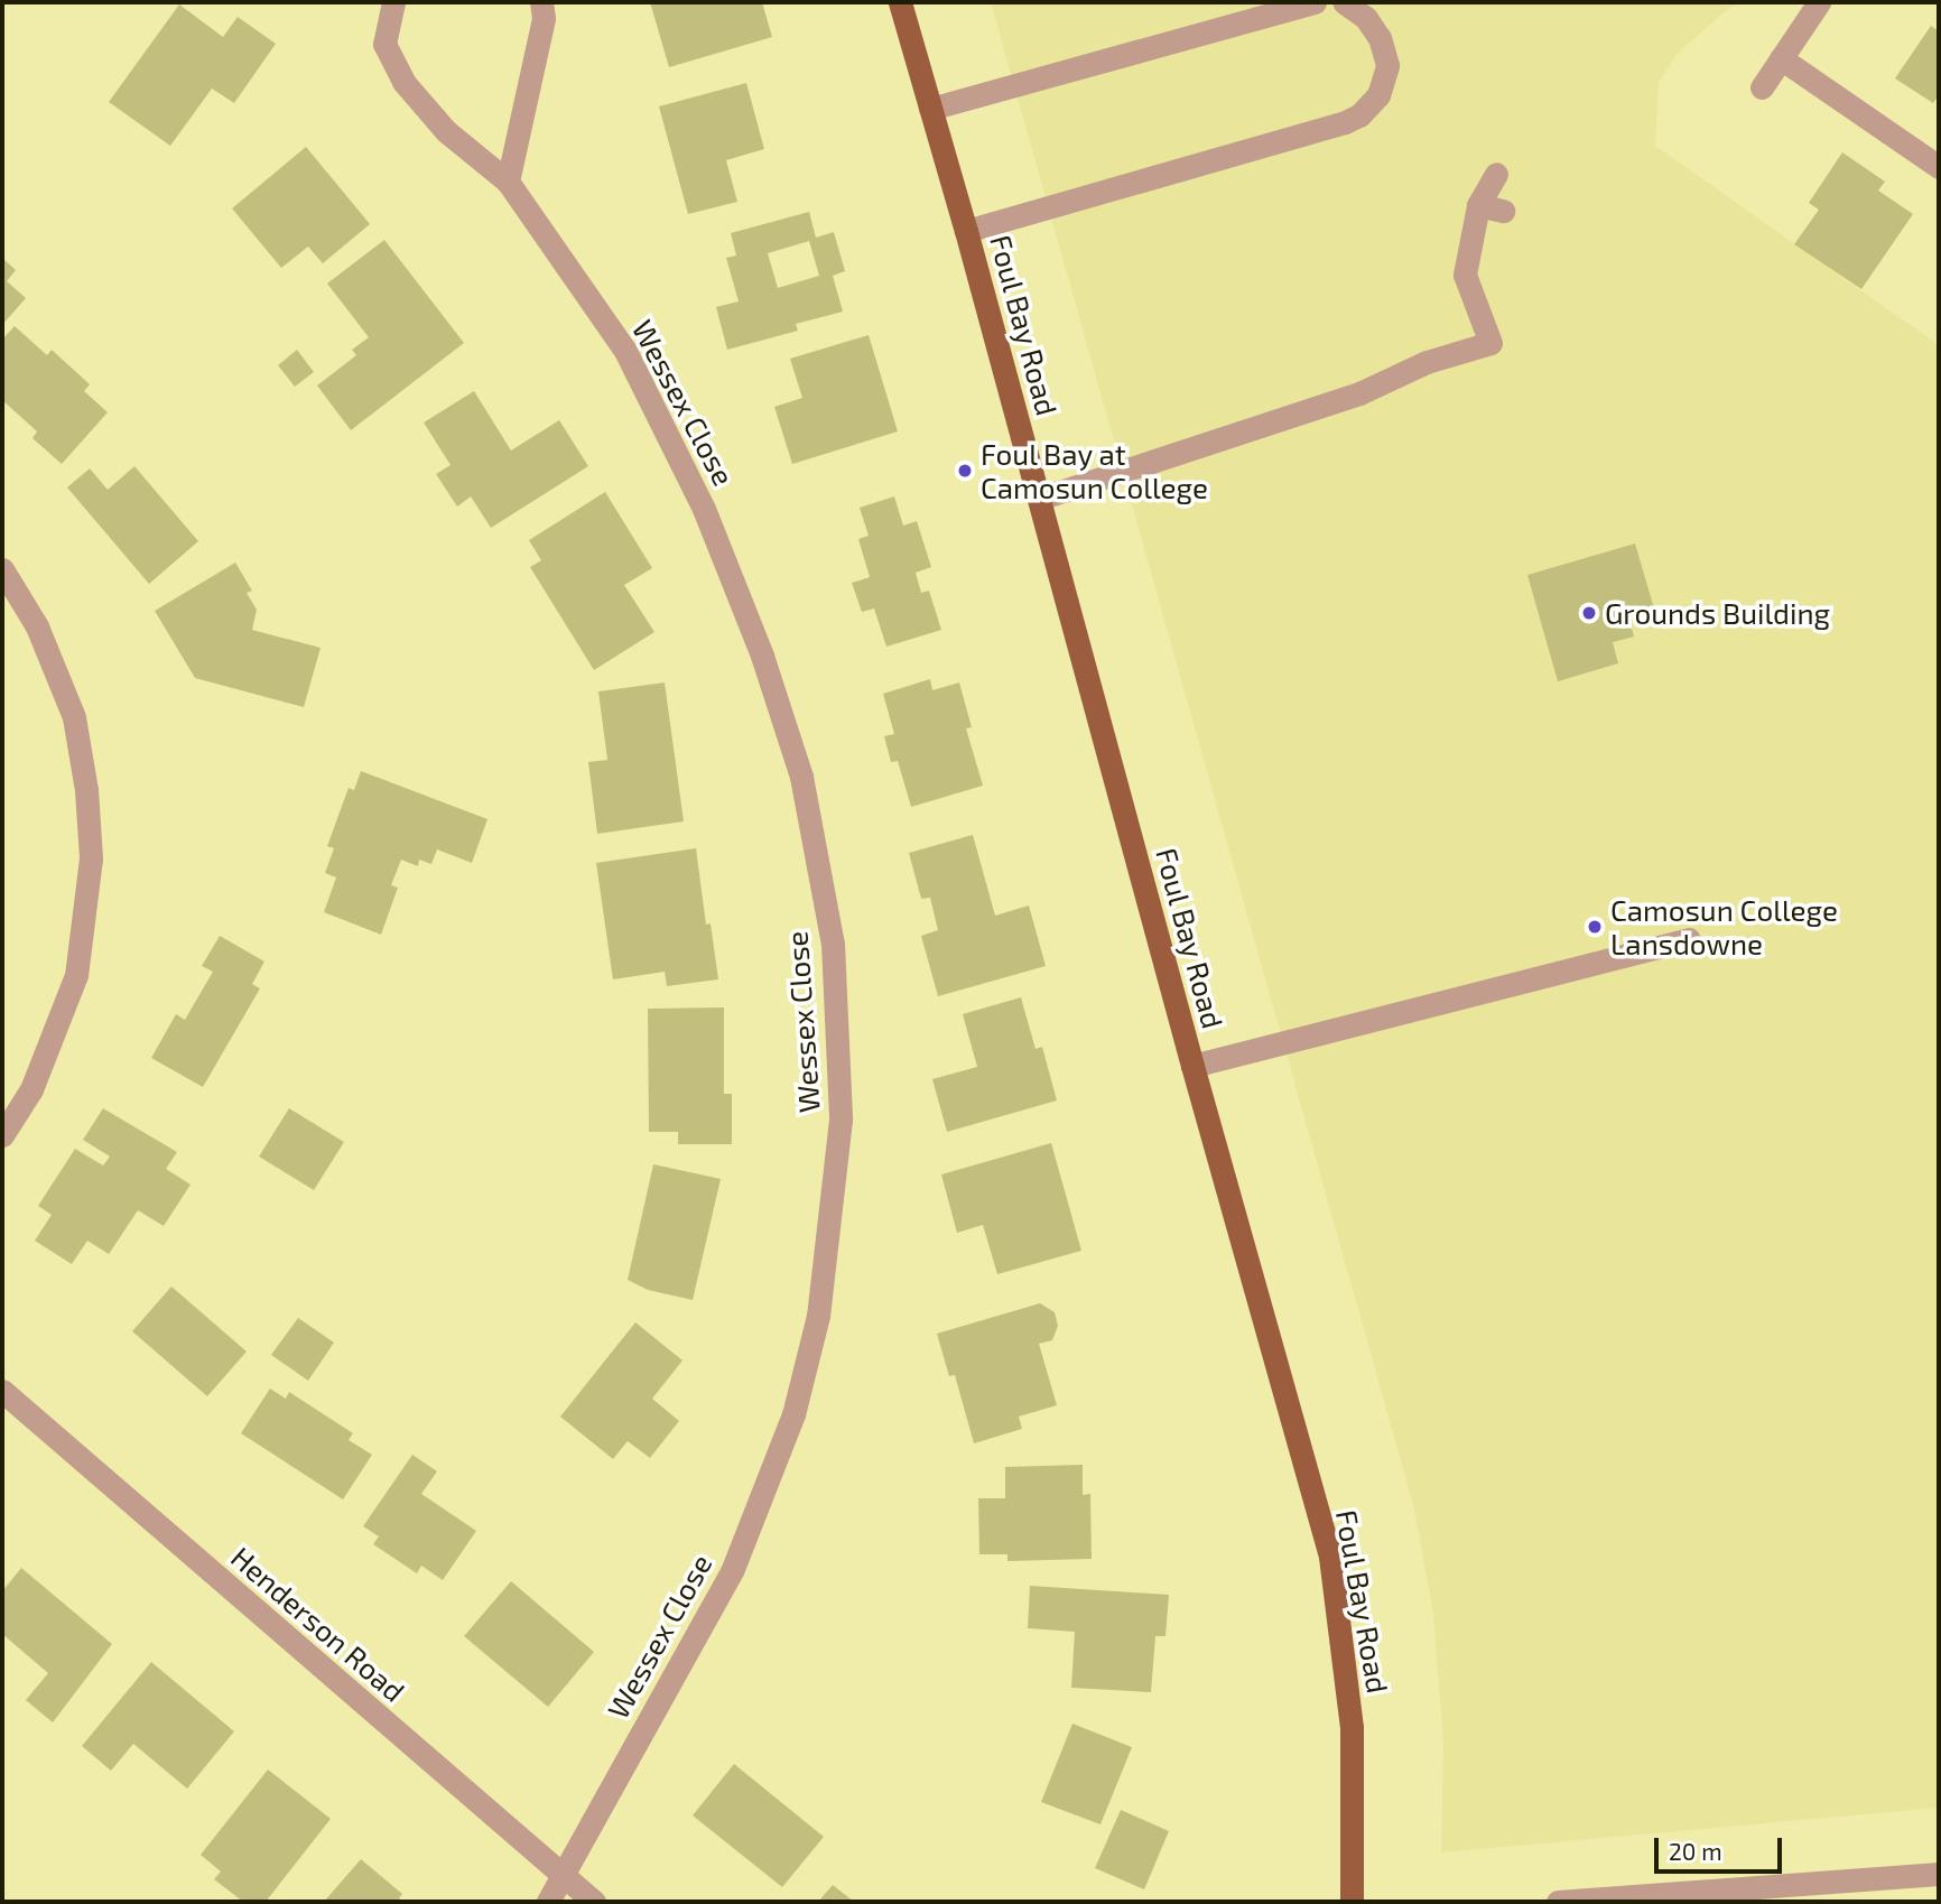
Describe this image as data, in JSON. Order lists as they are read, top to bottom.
{
  "streets": {
    "main road": ["Foul Bay Road"],
    "street": ["Wessex Close", "Henderson Road"]
  },
  "crossings": [
    ["Wessex Close", "Henderson Road"]
  ],
  "places": ["Foul Bay at Camosun College", "Grounds Building", "Camosun College Lansdowne"],
  "scale_bar": "20 m"
}
